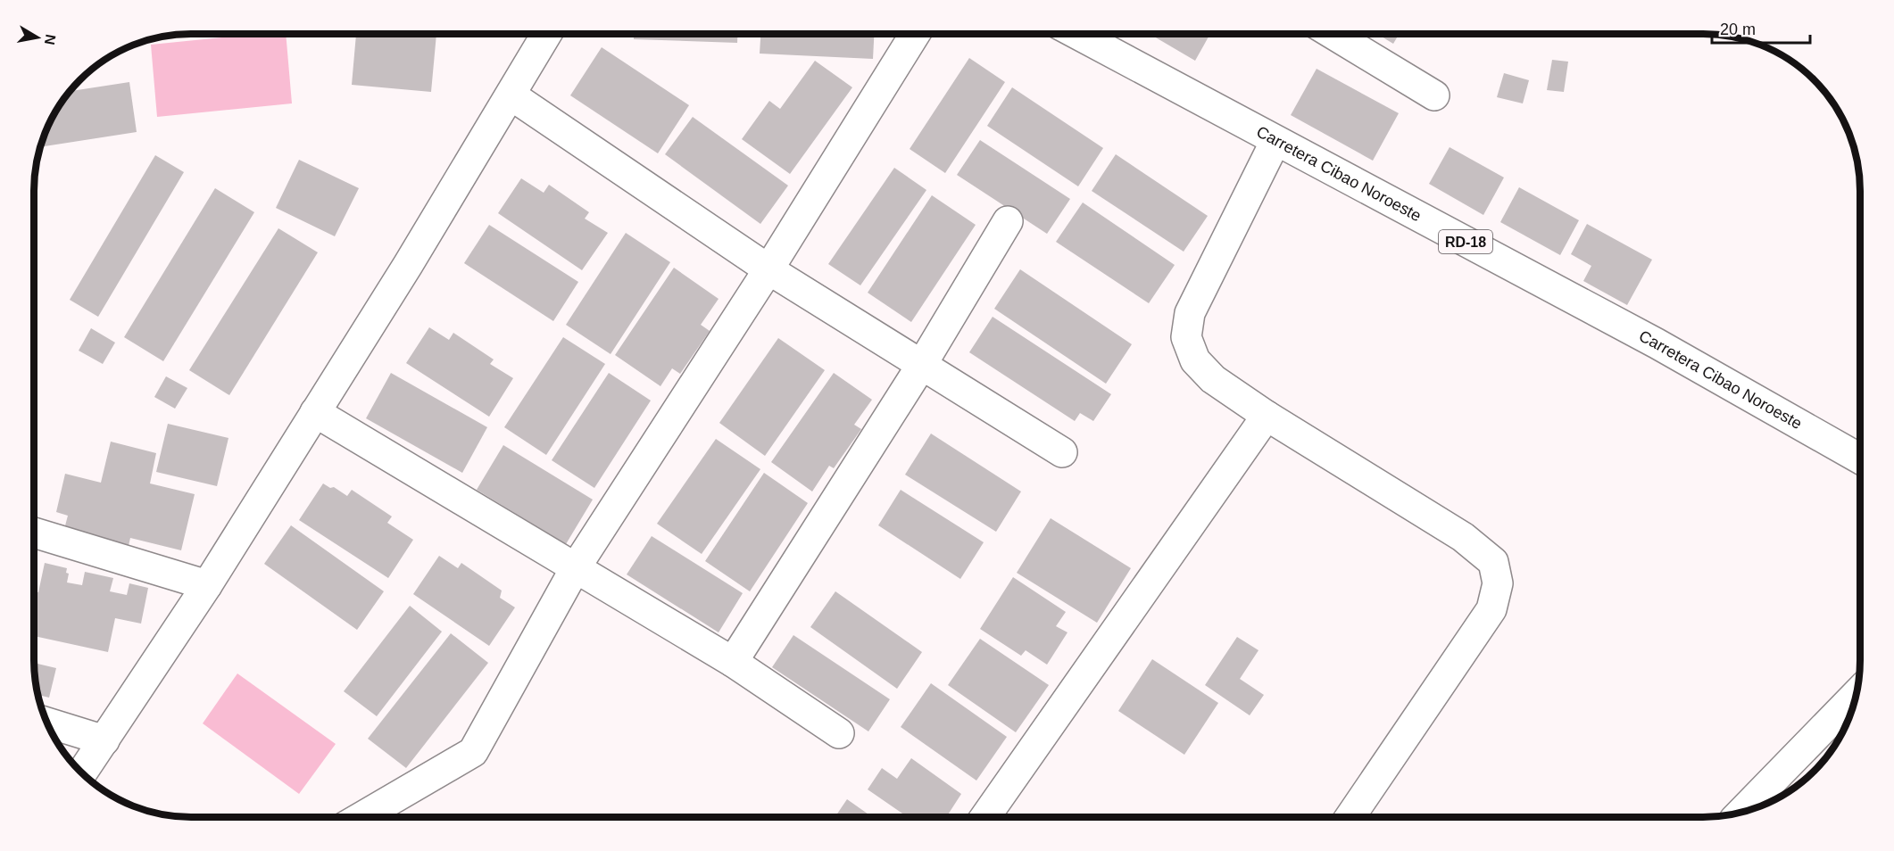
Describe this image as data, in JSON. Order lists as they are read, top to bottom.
{
  "streets": {
    "street": ["Carretera Cibao Noroeste", "RD-18"]
  },
  "scale_bar": "20 m",
  "north": "right"
}
